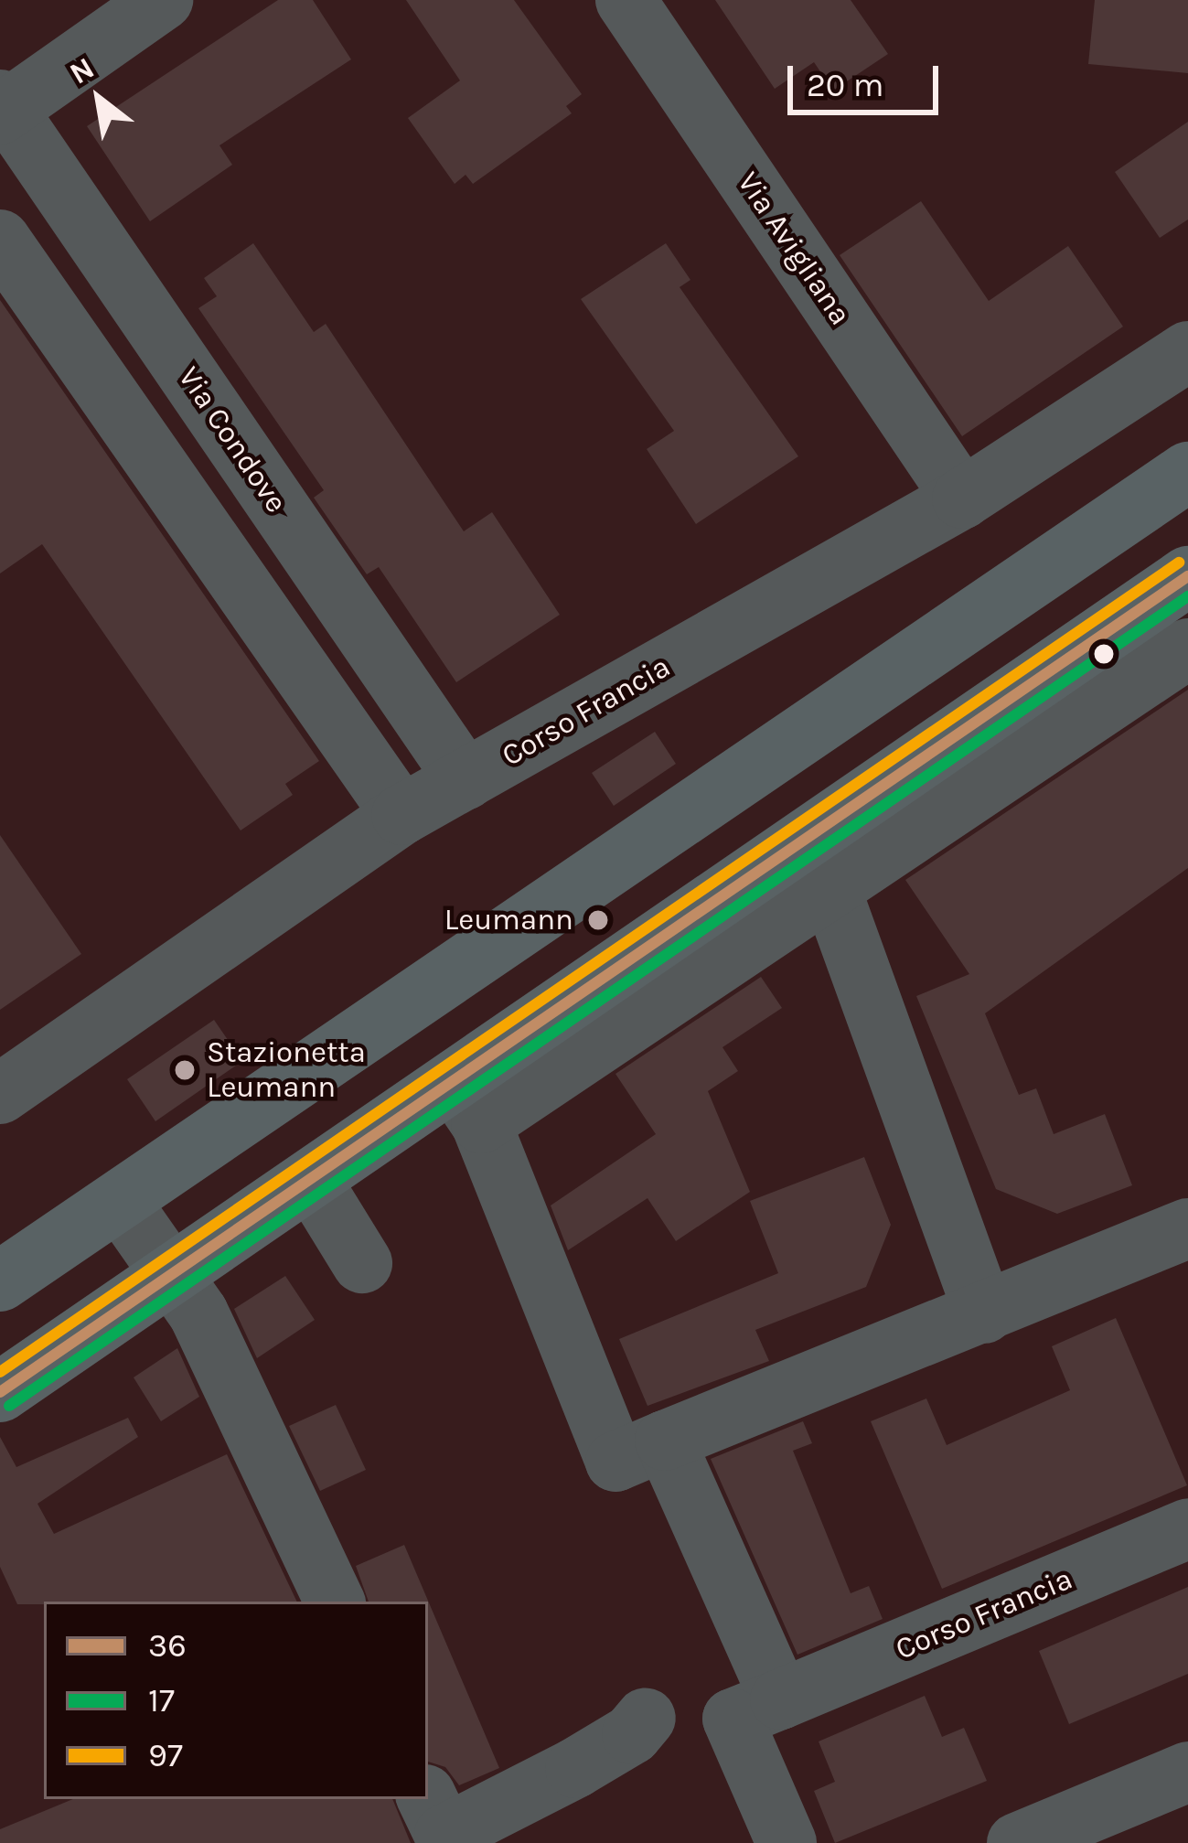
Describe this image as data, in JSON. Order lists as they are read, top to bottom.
{
  "streets": {
    "street": ["Via Avigliana", "Via Condove", "Corso Francia"]
  },
  "crossings": [
    ["Via Avigliana", "Corso Francia"],
    ["Via Condove", "Corso Francia"]
  ],
  "places": ["Leumann", "Stazionetta Leumann"],
  "lines": ["transit line 97", "transit line 36", "transit line 17"],
  "legend": ["36", "17", "97"],
  "scale_bar": "20 m",
  "north": "top left"
}
